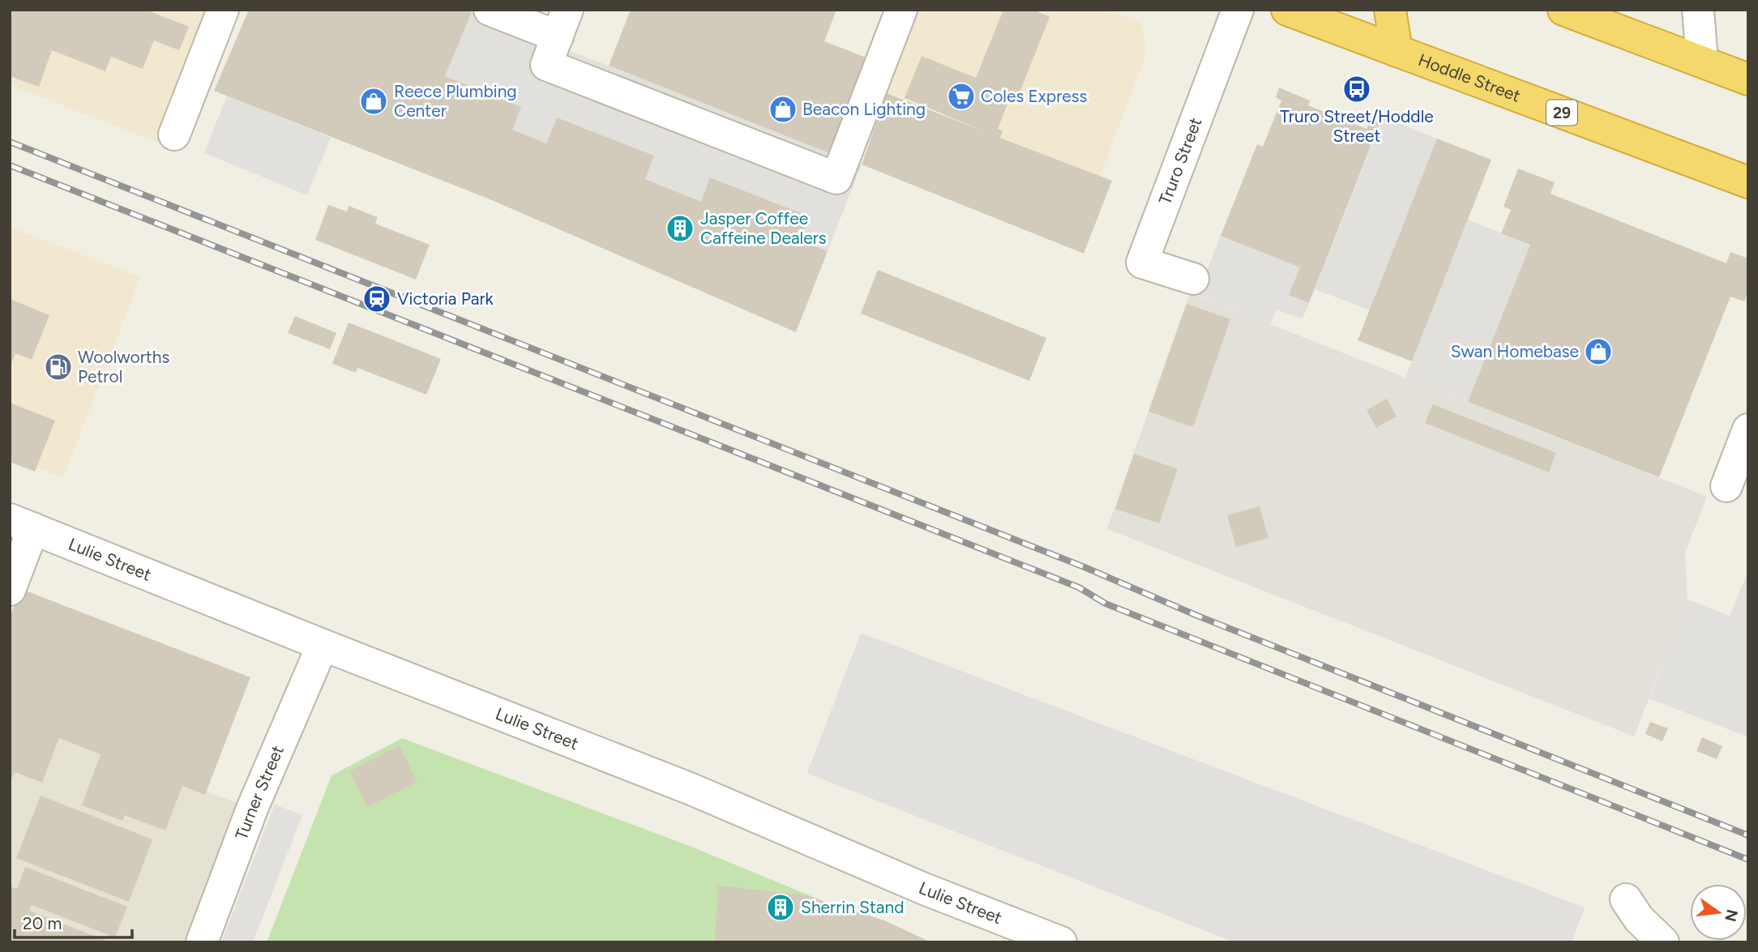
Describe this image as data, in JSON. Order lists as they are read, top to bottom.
{
  "streets": {
    "highway": ["Hoddle Street", "29"],
    "street": ["Truro Street", "Lulie Street", "Turner Street"]
  },
  "crossings": [
    ["Lulie Street", "Turner Street"]
  ],
  "places": {
    "bus stop": ["Truro Street/Hoddle Street"],
    "supermarket": ["Coles Express"],
    "shop": ["Reece Plumbing Center", "Beacon Lighting", "Swan Homebase"],
    "building": ["Jasper Coffee Caffeine Dealers", "Sherrin Stand"],
    "station": ["Victoria Park"],
    "fuel station": ["Woolworths Petrol"]
  },
  "scale_bar": "20 m",
  "north": "right"
}
